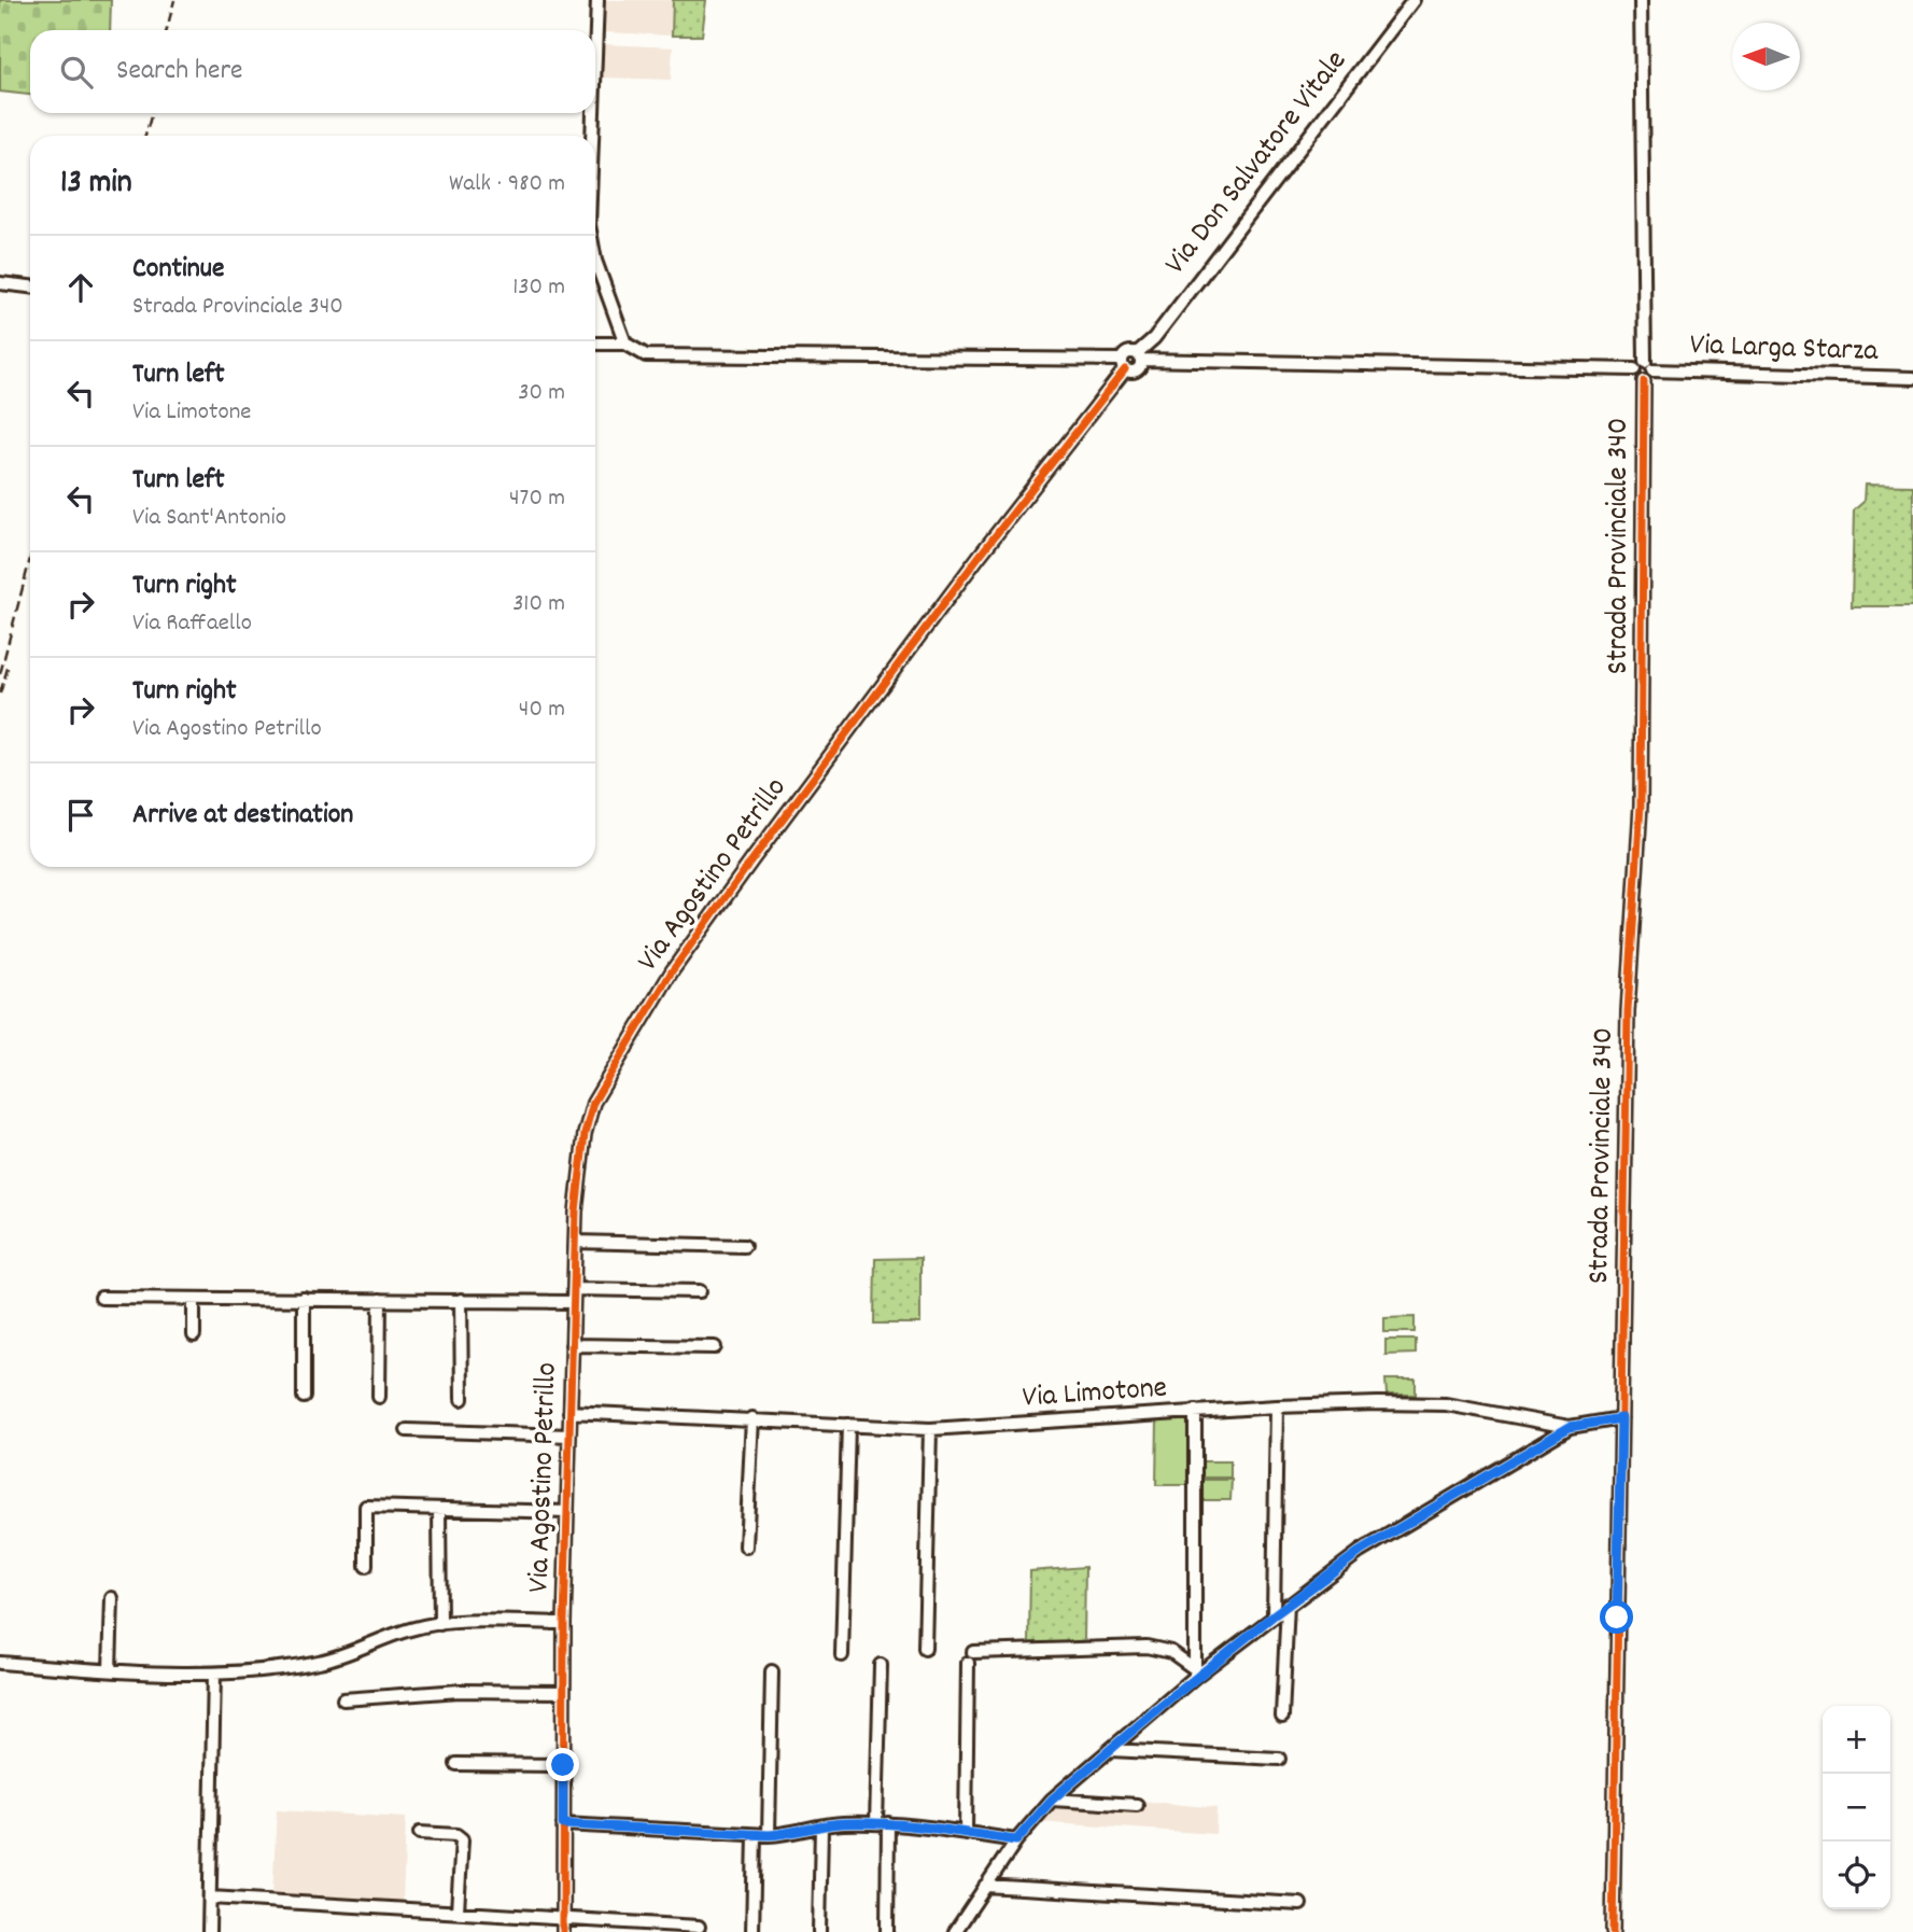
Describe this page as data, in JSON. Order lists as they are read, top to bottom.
{
  "streets": {
    "street": [
      "Via Don Salvatore Vitale",
      "Via Larga Starza",
      "Strada Provinciale 340",
      "Via Agostino Petrillo",
      "Via Limotone"
    ]
  },
  "crossings": [
    ["Via Larga Starza", "Strada Provinciale 340"],
    ["Strada Provinciale 340", "Via Limotone"],
    ["Via Agostino Petrillo", "Via Limotone"]
  ],
  "north": "left",
  "page": {
    "search": "Search here",
    "heading": ["13 min", "Walk · 980 m"],
    "list": [
      ["Continue", "Strada Provinciale 340", "130 m"],
      ["Turn left", "Via Limotone", "30 m"],
      ["Turn left", "Via Sant'Antonio", "470 m"],
      ["Turn right", "Via Raffaello", "310 m"],
      ["Turn right", "Via Agostino Petrillo", "40 m"],
      "Arrive at destination"
    ],
    "map_buttons": ["+", "−"]
  }
}
